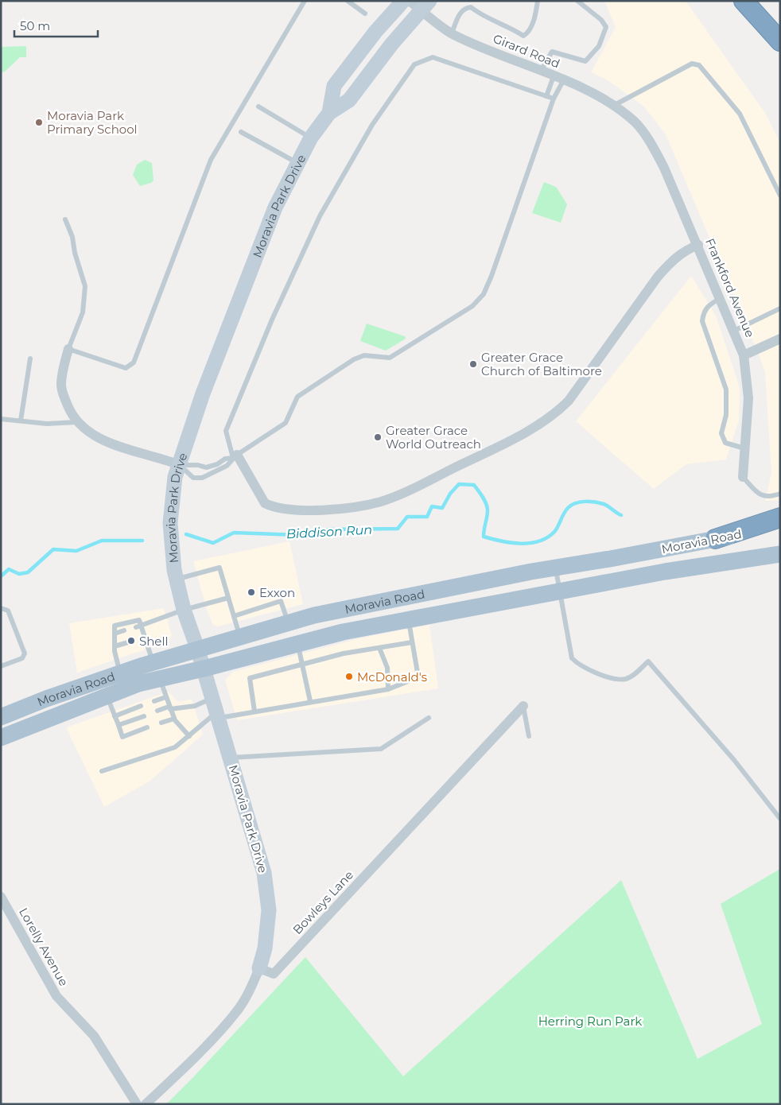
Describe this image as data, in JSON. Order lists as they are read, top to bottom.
{
  "streets": {
    "main road": ["Moravia Park Drive", "Moravia Road"],
    "street": [
      "Girard Road",
      "Frankford Avenue",
      "Bowleys Lane",
      "Lorelly Avenue"
    ]
  },
  "crossings": [
    ["Girard Road", "Moravia Park Drive"],
    ["Girard Road", "Frankford Avenue"],
    ["Moravia Park Drive", "Moravia Road"],
    ["Moravia Park Drive", "Bowleys Lane"]
  ],
  "water": ["Biddison Run"],
  "parks": ["Herring Run Park"],
  "places": [
    "Moravia Park Primary School",
    "Greater Grace Church of Baltimore",
    "Greater Grace World Outreach",
    "Exxon",
    "Shell",
    "McDonald's"
  ],
  "scale_bar": "50 m"
}
